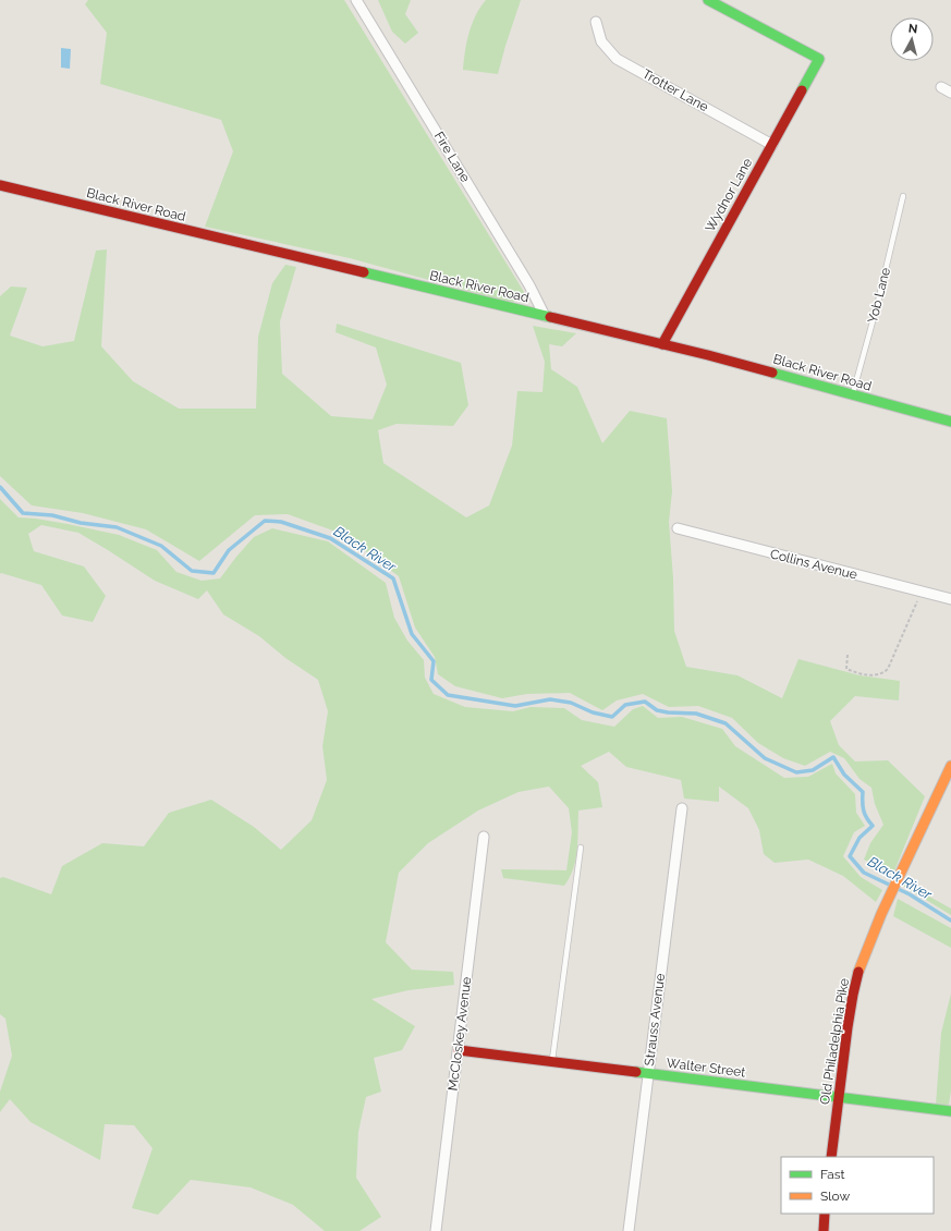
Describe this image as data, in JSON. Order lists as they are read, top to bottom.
{
  "streets": {
    "street": [
      "Trotter Lane",
      "Fire Lane",
      "Wydnor Lane",
      "Black River Road",
      "Collins Avenue",
      "Strauss Avenue",
      "McCloskey Avenue",
      "Old Philadelphia Pike",
      "Walter Street"
    ],
    "lane": ["Yob Lane"]
  },
  "crossings": [
    ["Trotter Lane", "Wydnor Lane"],
    ["Fire Lane", "Black River Road"],
    ["Wydnor Lane", "Black River Road"],
    ["Black River Road", "Yob Lane"],
    ["Strauss Avenue", "Walter Street"],
    ["McCloskey Avenue", "Walter Street"],
    ["Old Philadelphia Pike", "Walter Street"]
  ],
  "water": ["Black River"],
  "legend": ["Fast", "Slow"],
  "north": "top"
}
